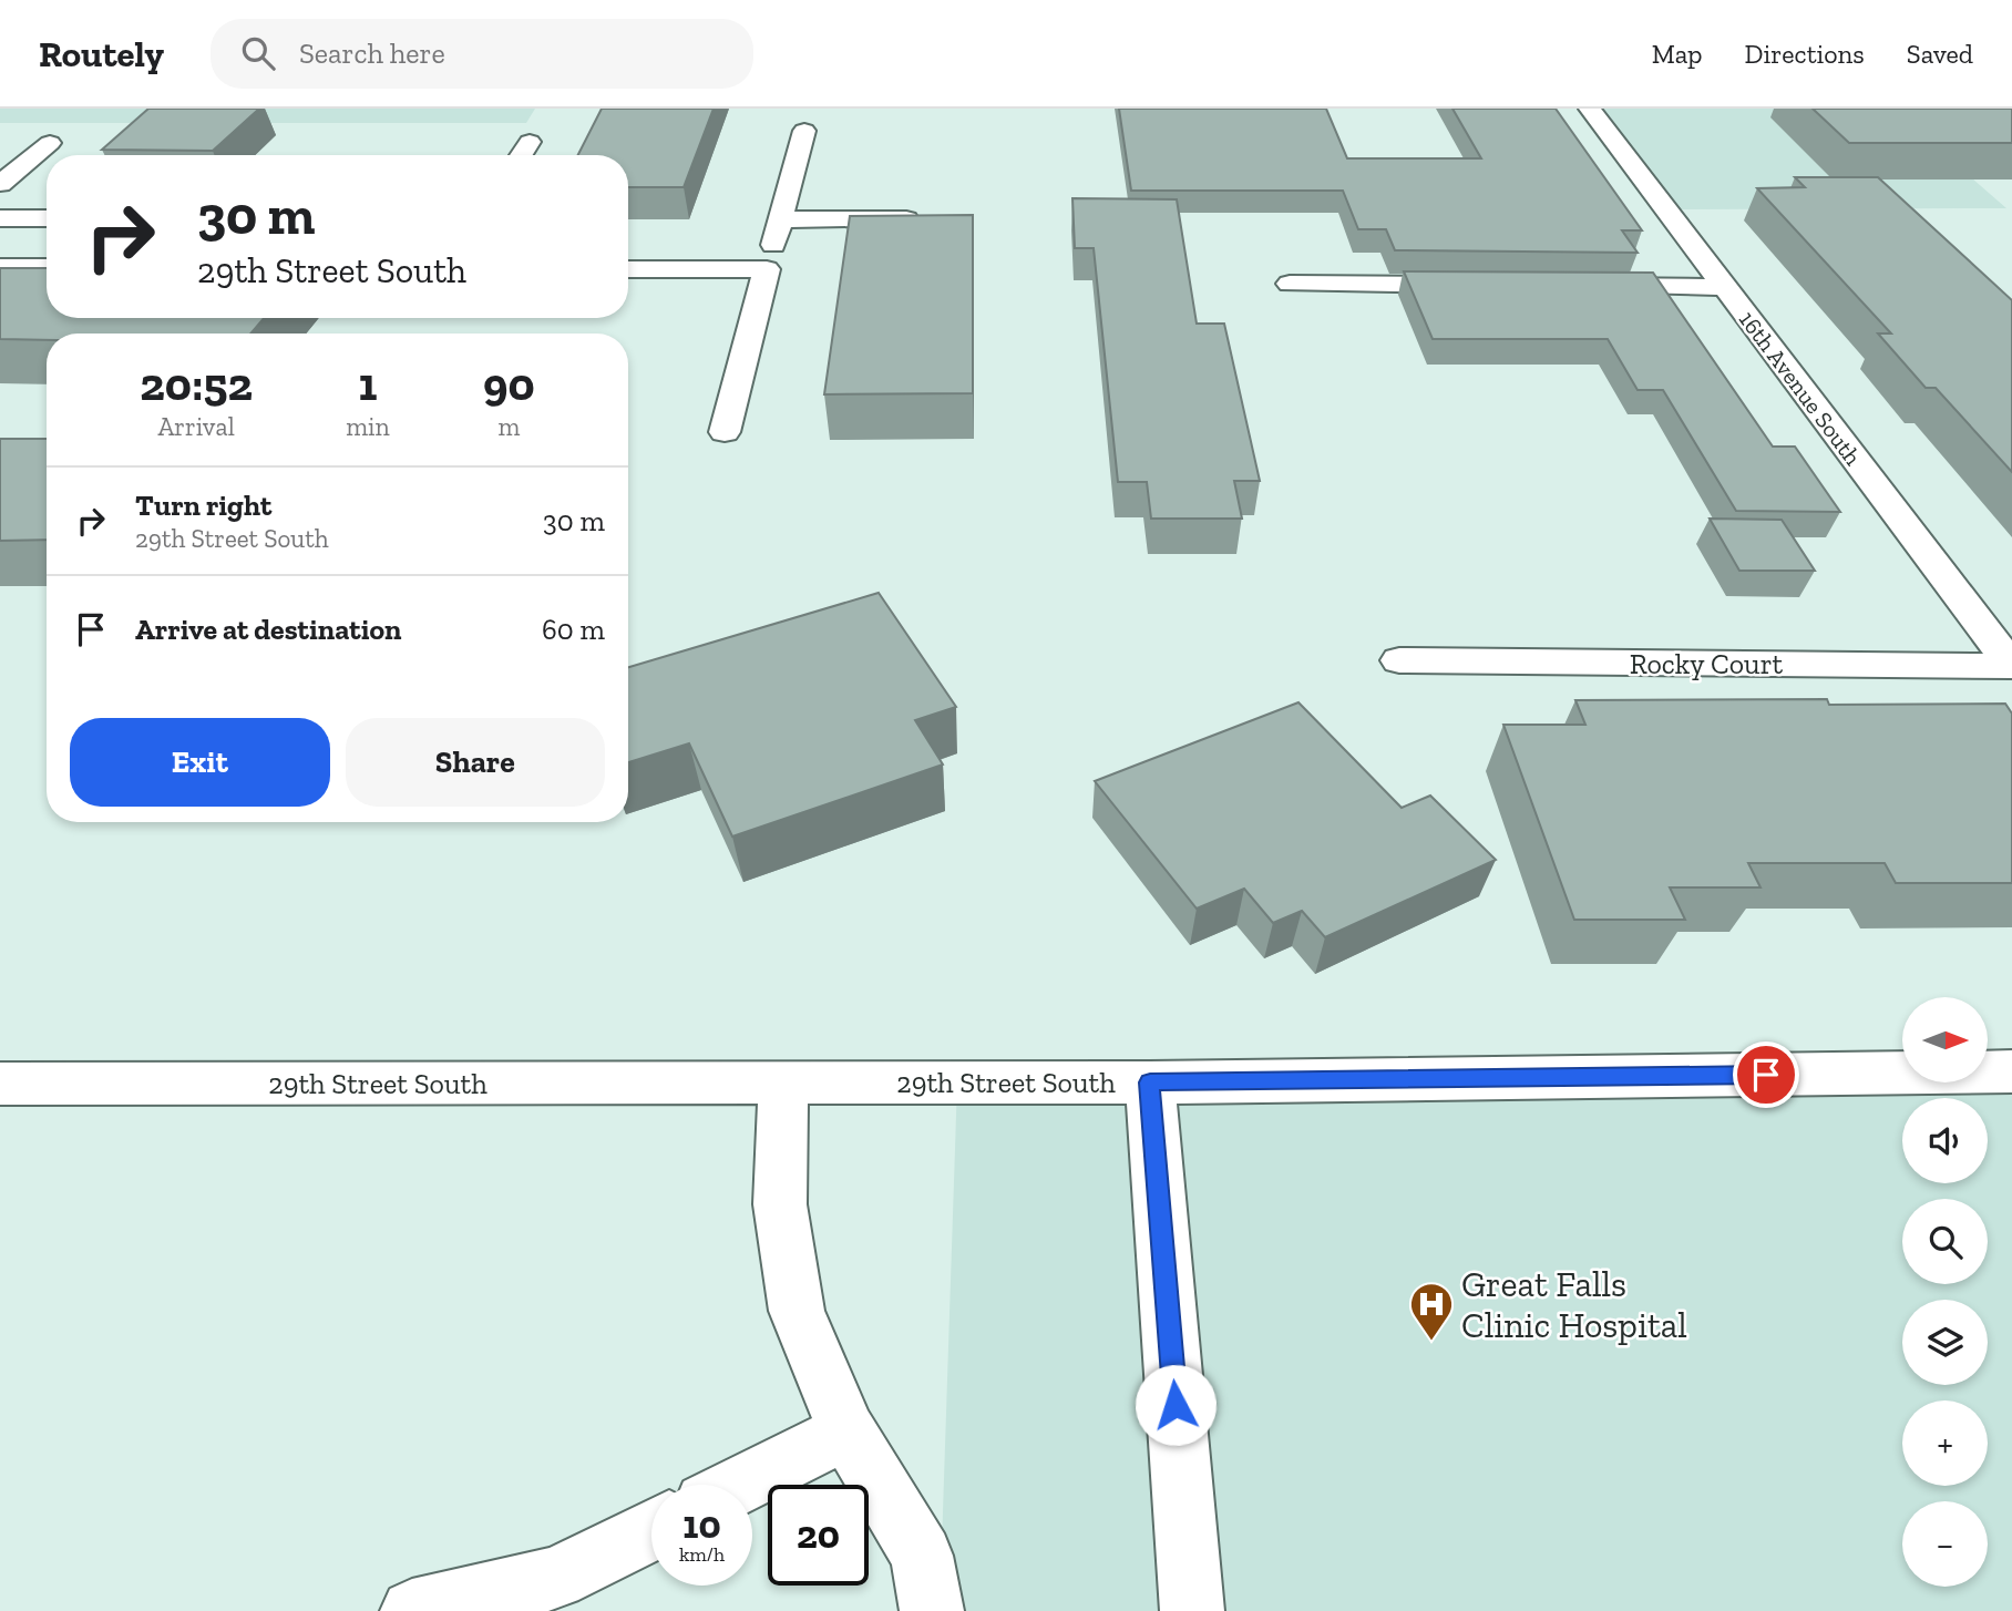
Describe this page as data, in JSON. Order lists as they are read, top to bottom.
{
  "streets": {
    "street": ["16th Avenue South", "Rocky Court", "29th Street South"]
  },
  "crossings": [
    ["16th Avenue South", "Rocky Court"]
  ],
  "places": {
    "hospital": ["Great Falls Clinic Hospital"]
  },
  "north": "right",
  "page": {
    "header": "Routely",
    "search": "Search here",
    "nav": ["Map", "Directions", "Saved"],
    "turn": ["30 m", "29th Street South"],
    "eta": [
      "20:52",
      "Arrival",
      "1",
      "min",
      "90",
      "m"
    ],
    "list": [
      {
        "name": "Turn right",
        "note": "29th Street South",
        "value": "30 m"
      },
      {
        "name": "Arrive at destination",
        "value": "60 m"
      }
    ],
    "buttons": ["Exit", "Share"],
    "map_buttons": ["+", "−"],
    "speed": "10 km/h",
    "limit": "20"
  }
}
